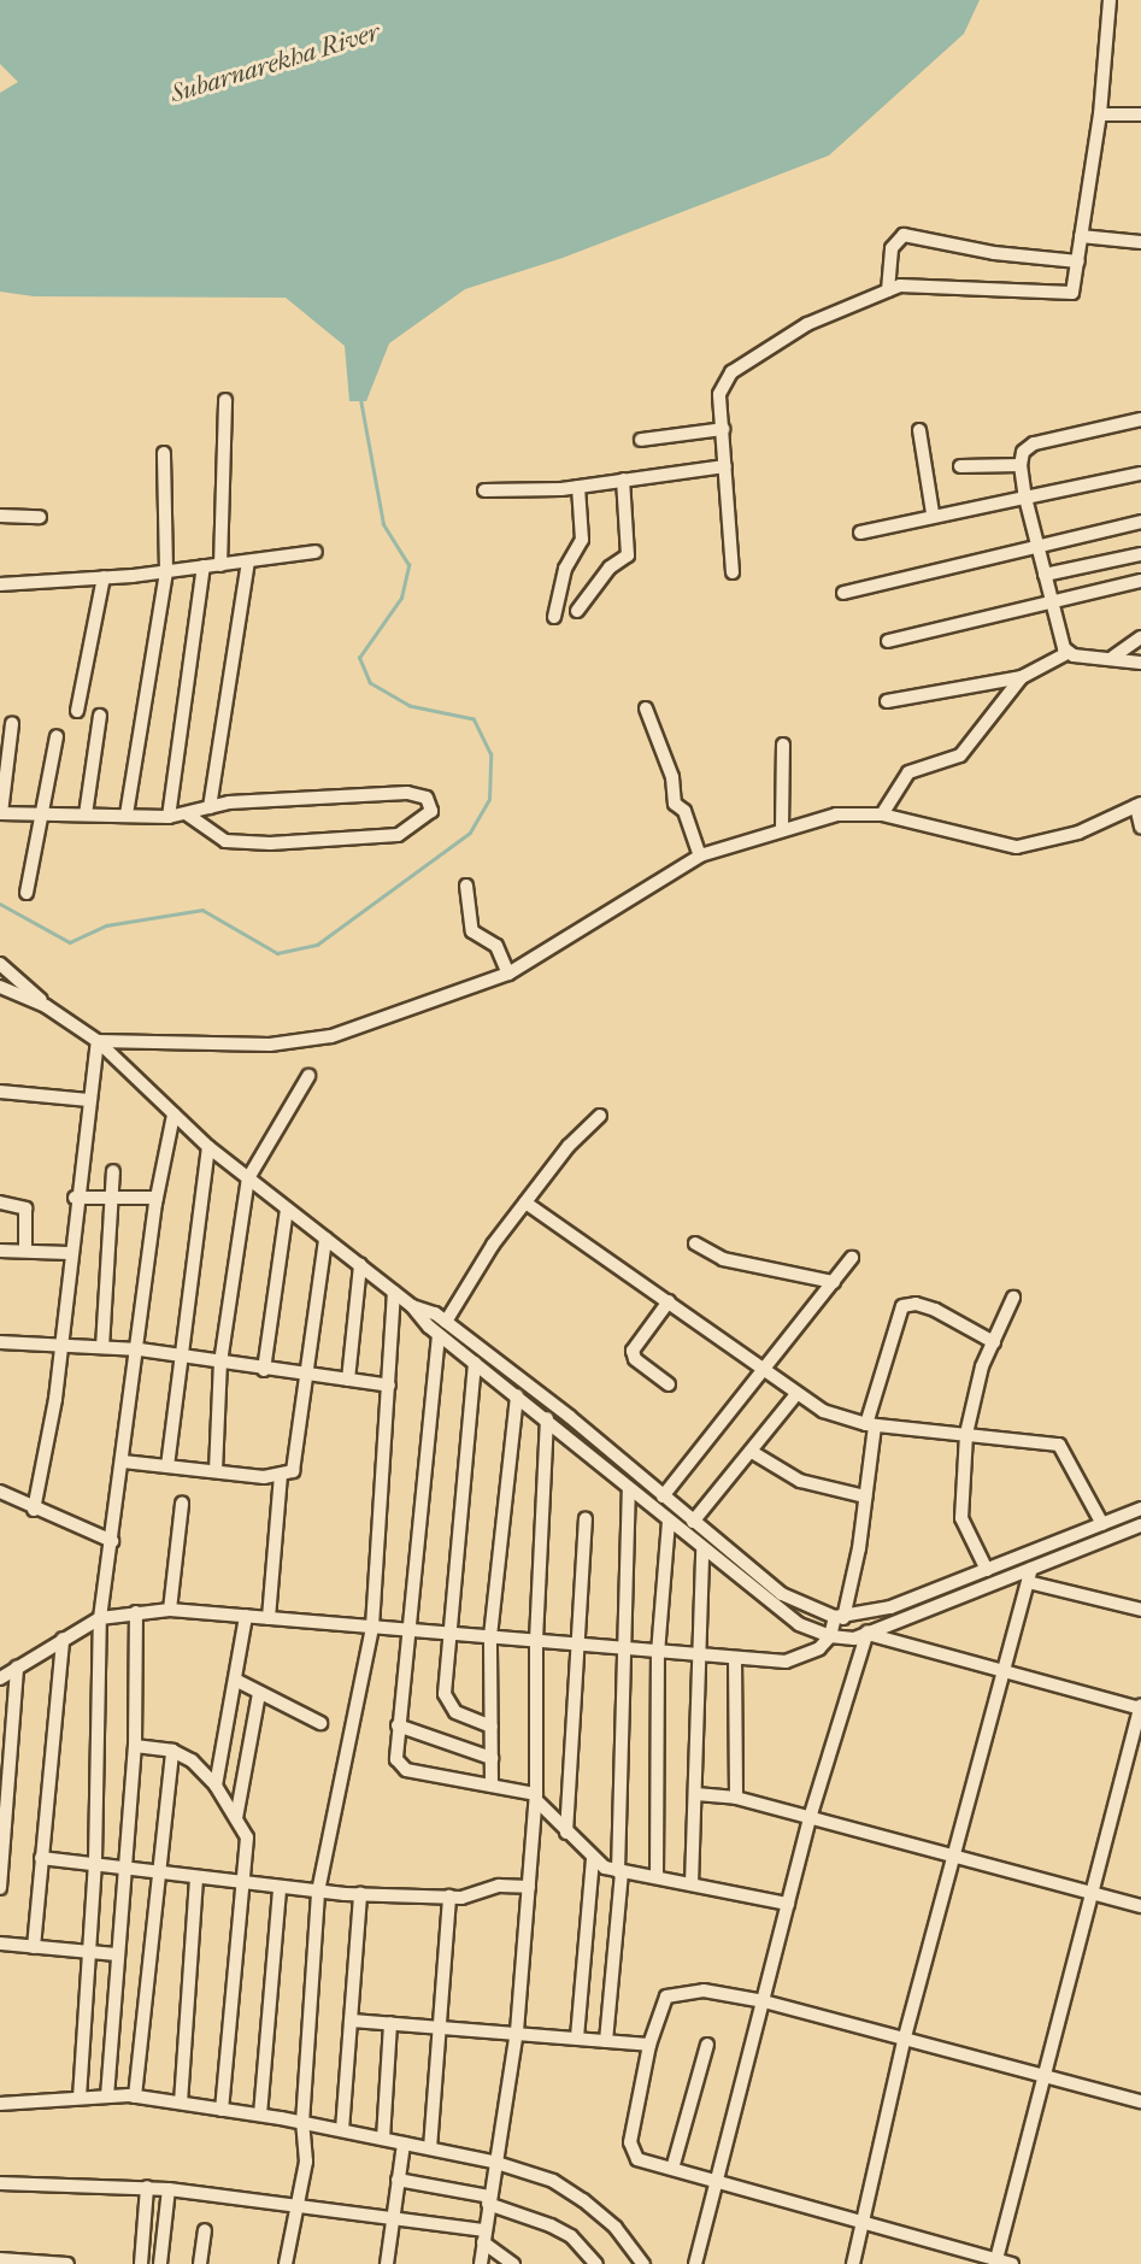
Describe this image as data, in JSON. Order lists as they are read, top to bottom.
{
  "water": ["Subarnarekha River"]
}
